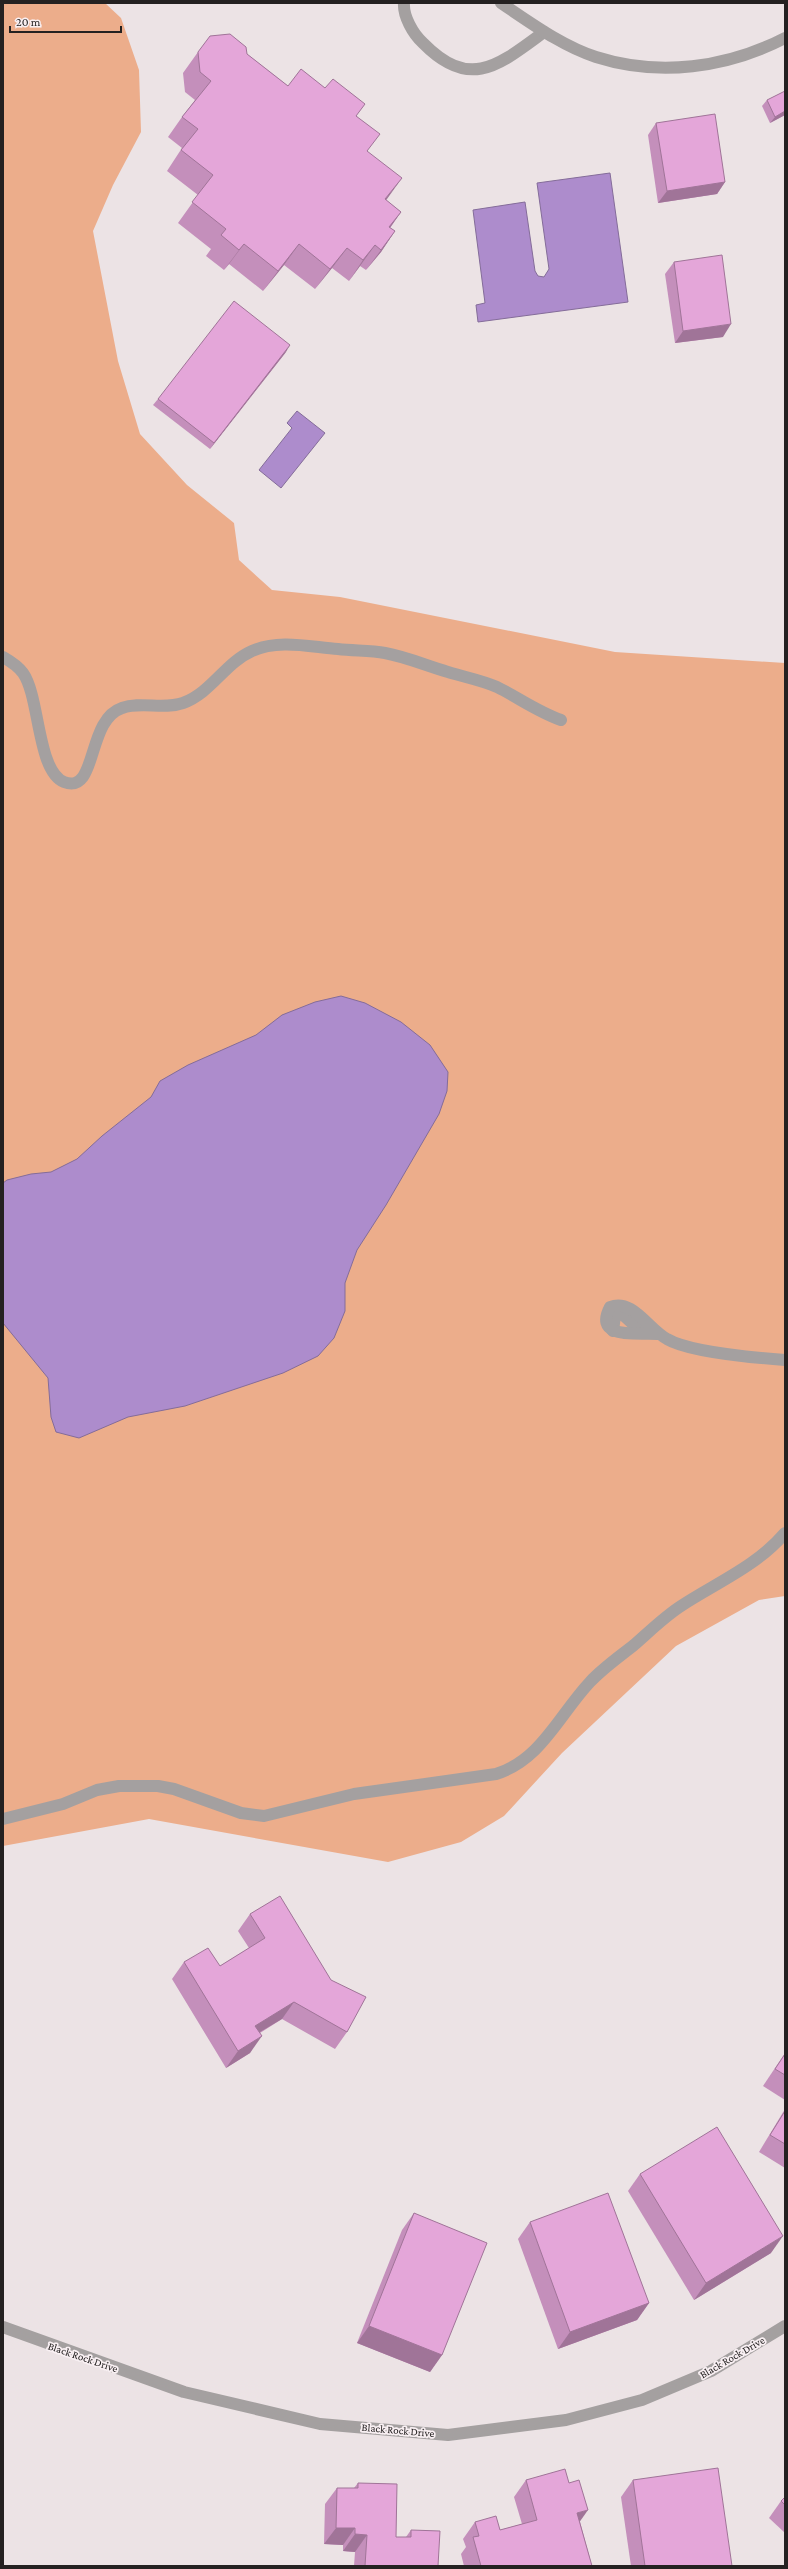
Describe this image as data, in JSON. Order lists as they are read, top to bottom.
{
  "streets": {
    "street": ["Black Rock Drive"]
  },
  "scale_bar": "20 m"
}
